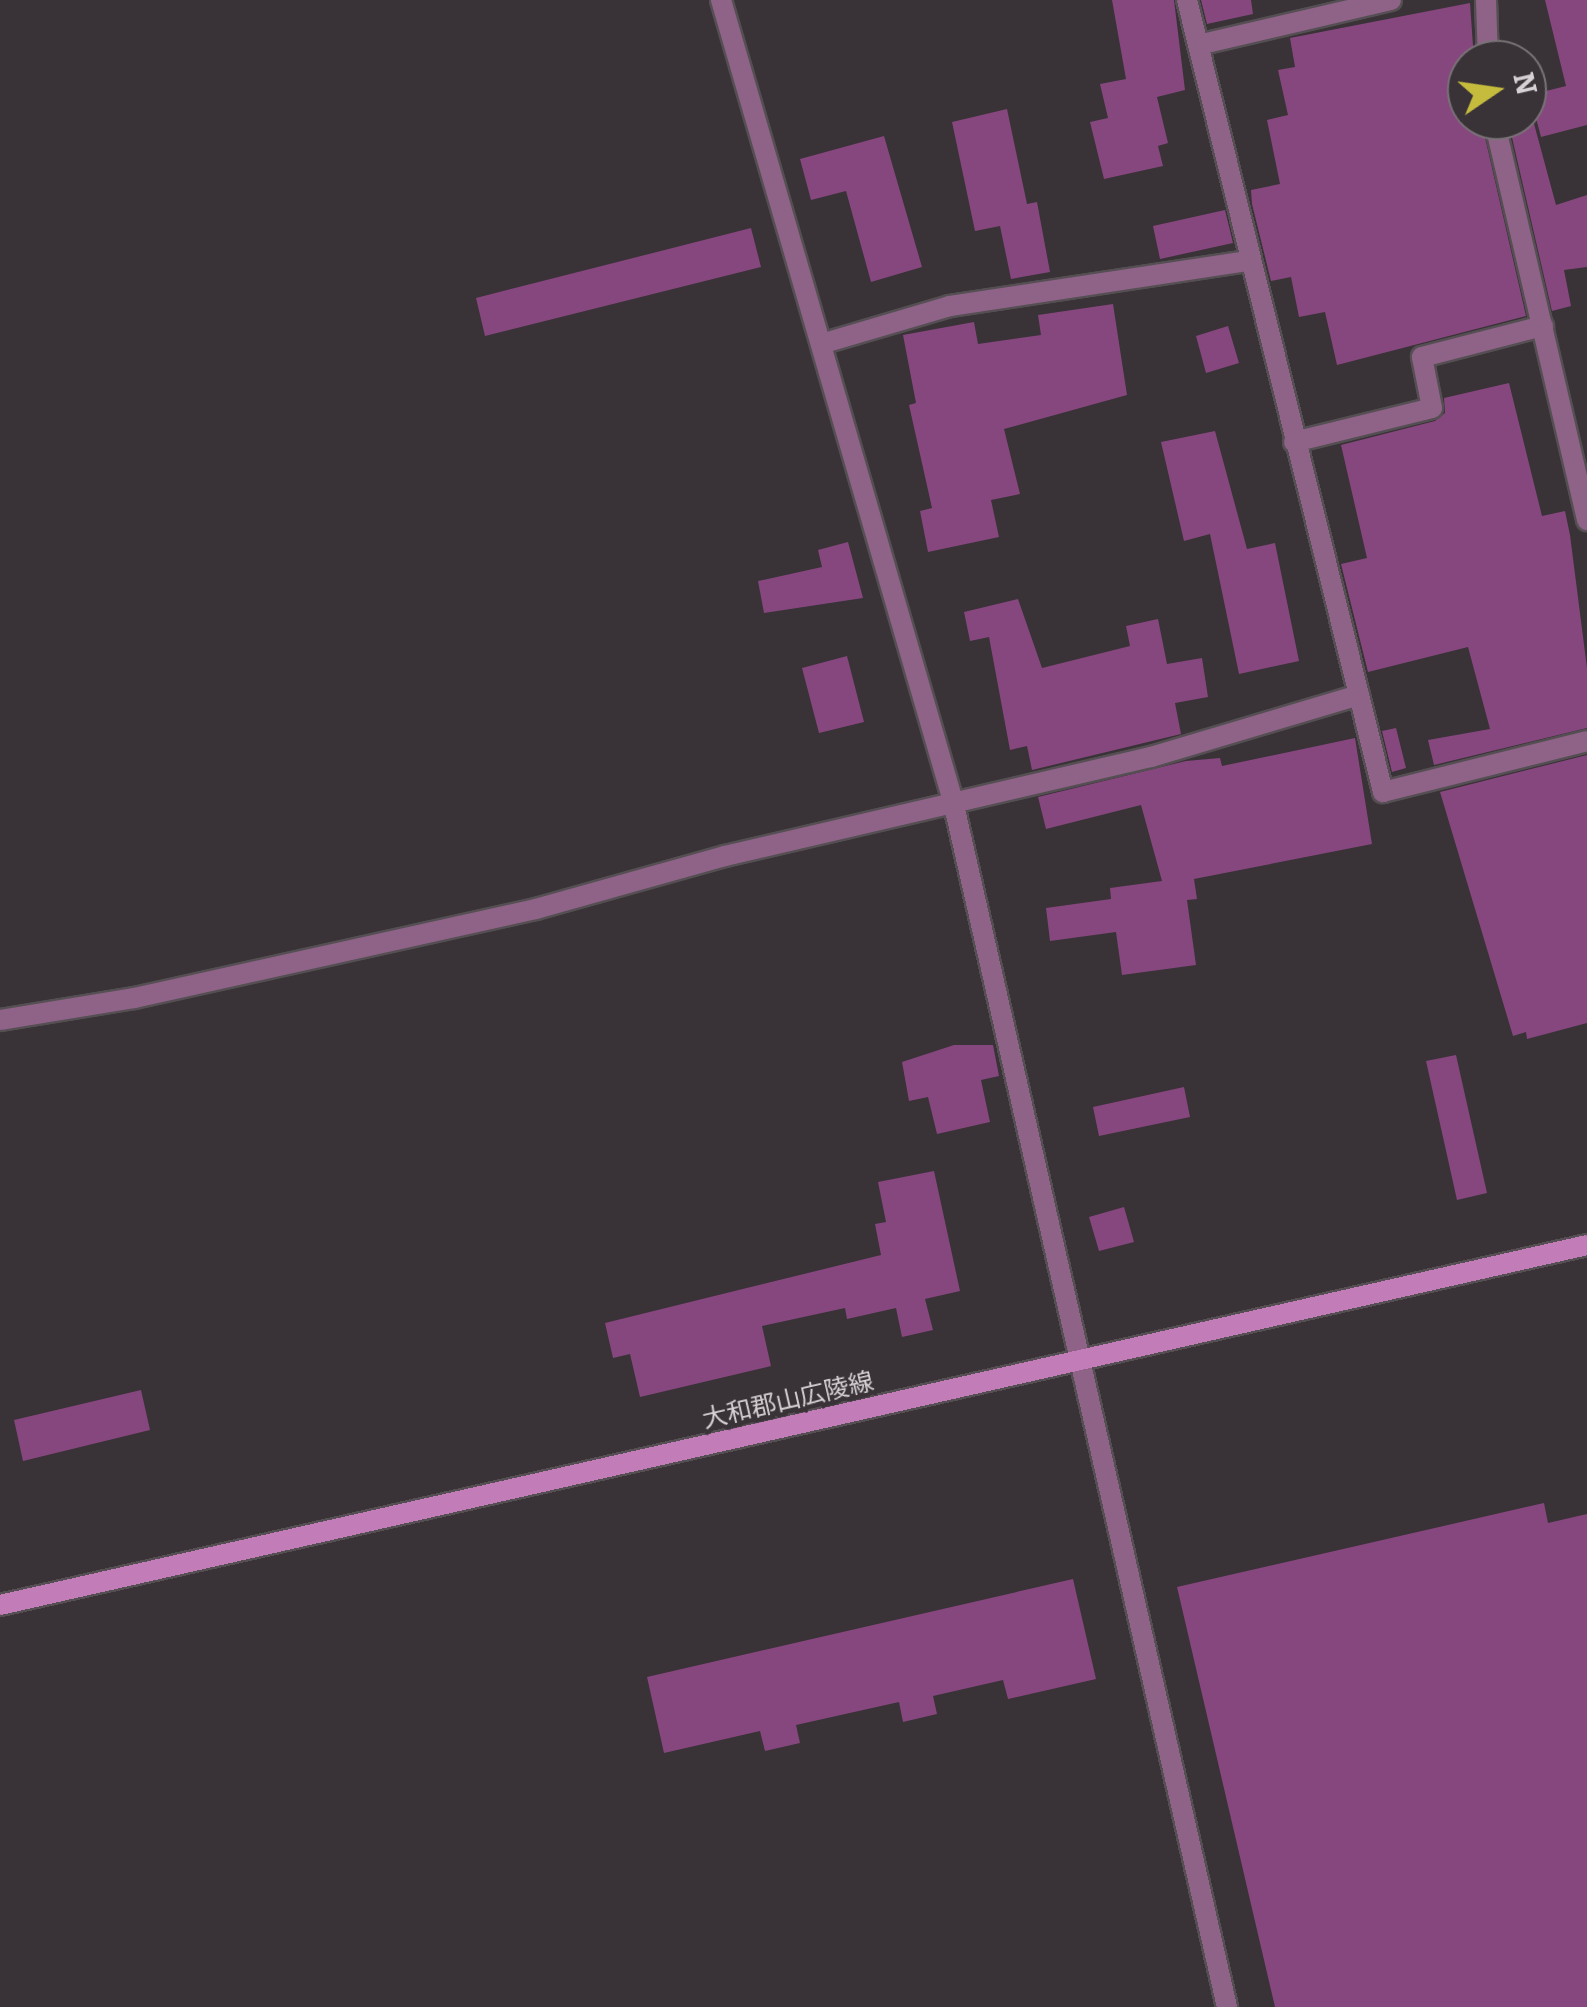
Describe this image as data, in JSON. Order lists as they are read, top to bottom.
{
  "streets": {
    "main road": ["大和郡山広陵線"]
  },
  "north": "right"
}
